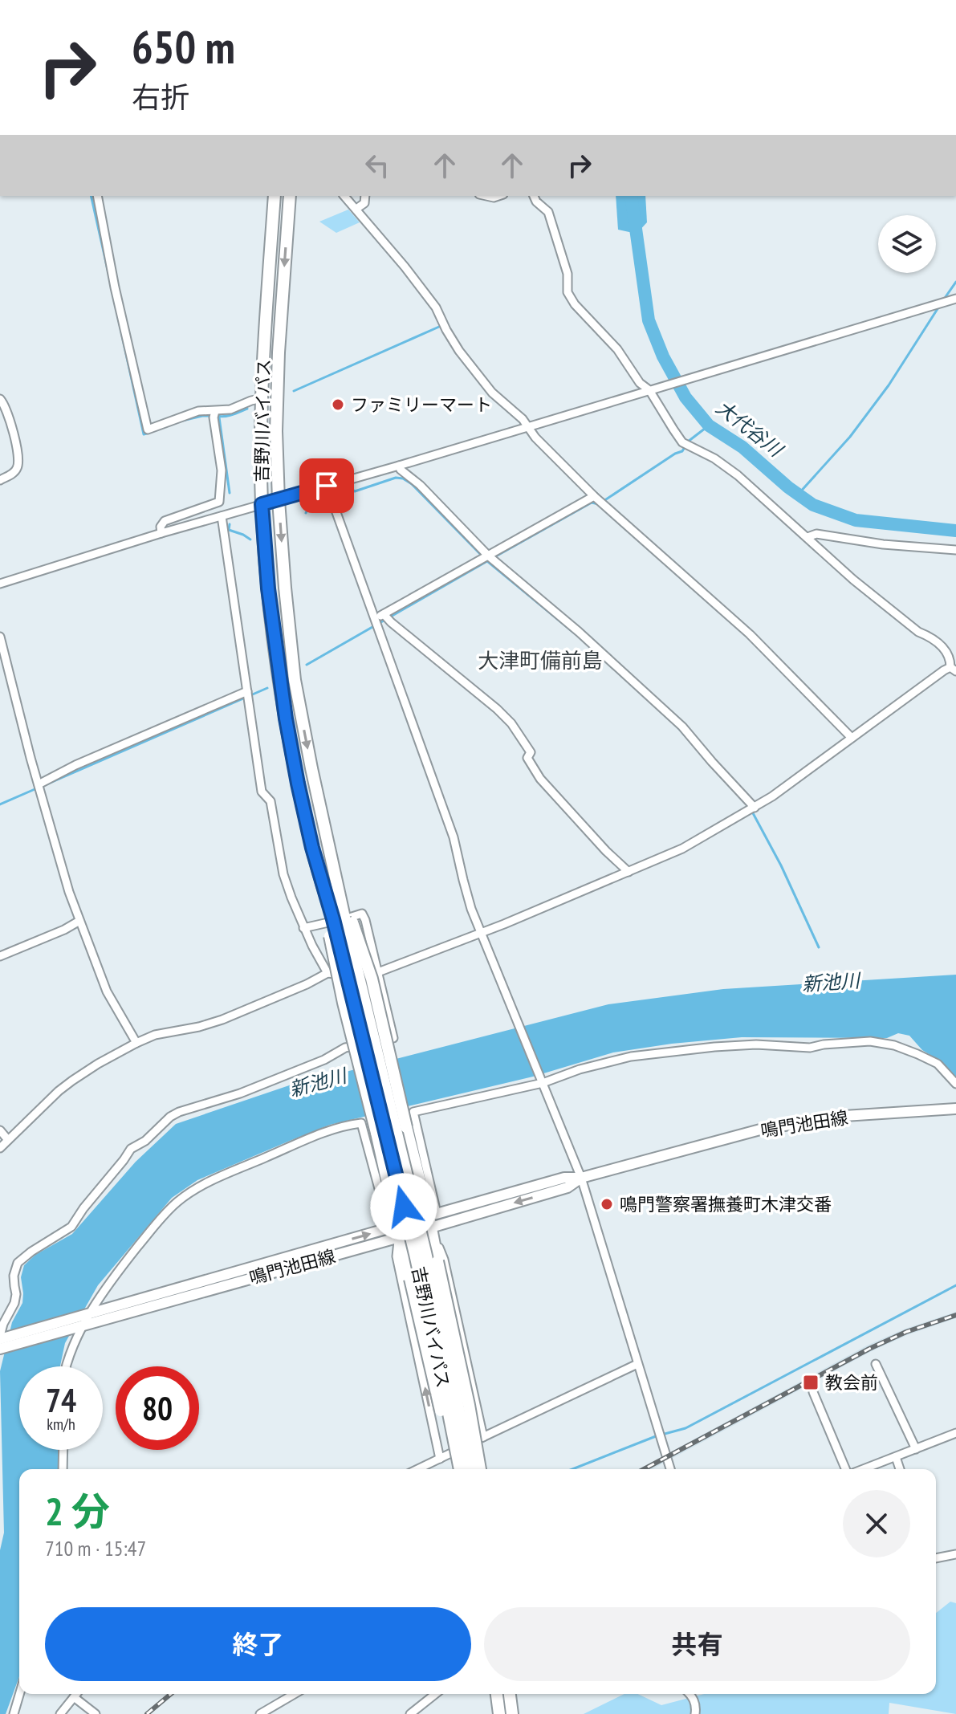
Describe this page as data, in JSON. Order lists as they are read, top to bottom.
{
  "streets": {
    "highway": ["吉野川バイパス"],
    "main road": ["鳴門池田線"]
  },
  "districts": ["大津町備前島"],
  "water": ["大代谷川", "新池川"],
  "places": {
    "other": ["ファミリーマート", "鳴門警察署撫養町木津交番"],
    "transit": ["教会前"]
  },
  "page": {
    "turn": ["650 m", "右折"],
    "speed": "74 km/h",
    "limit": "80",
    "heading": ["2 分", "710 m · 15:47"],
    "buttons": ["終了", "共有"]
  }
}
